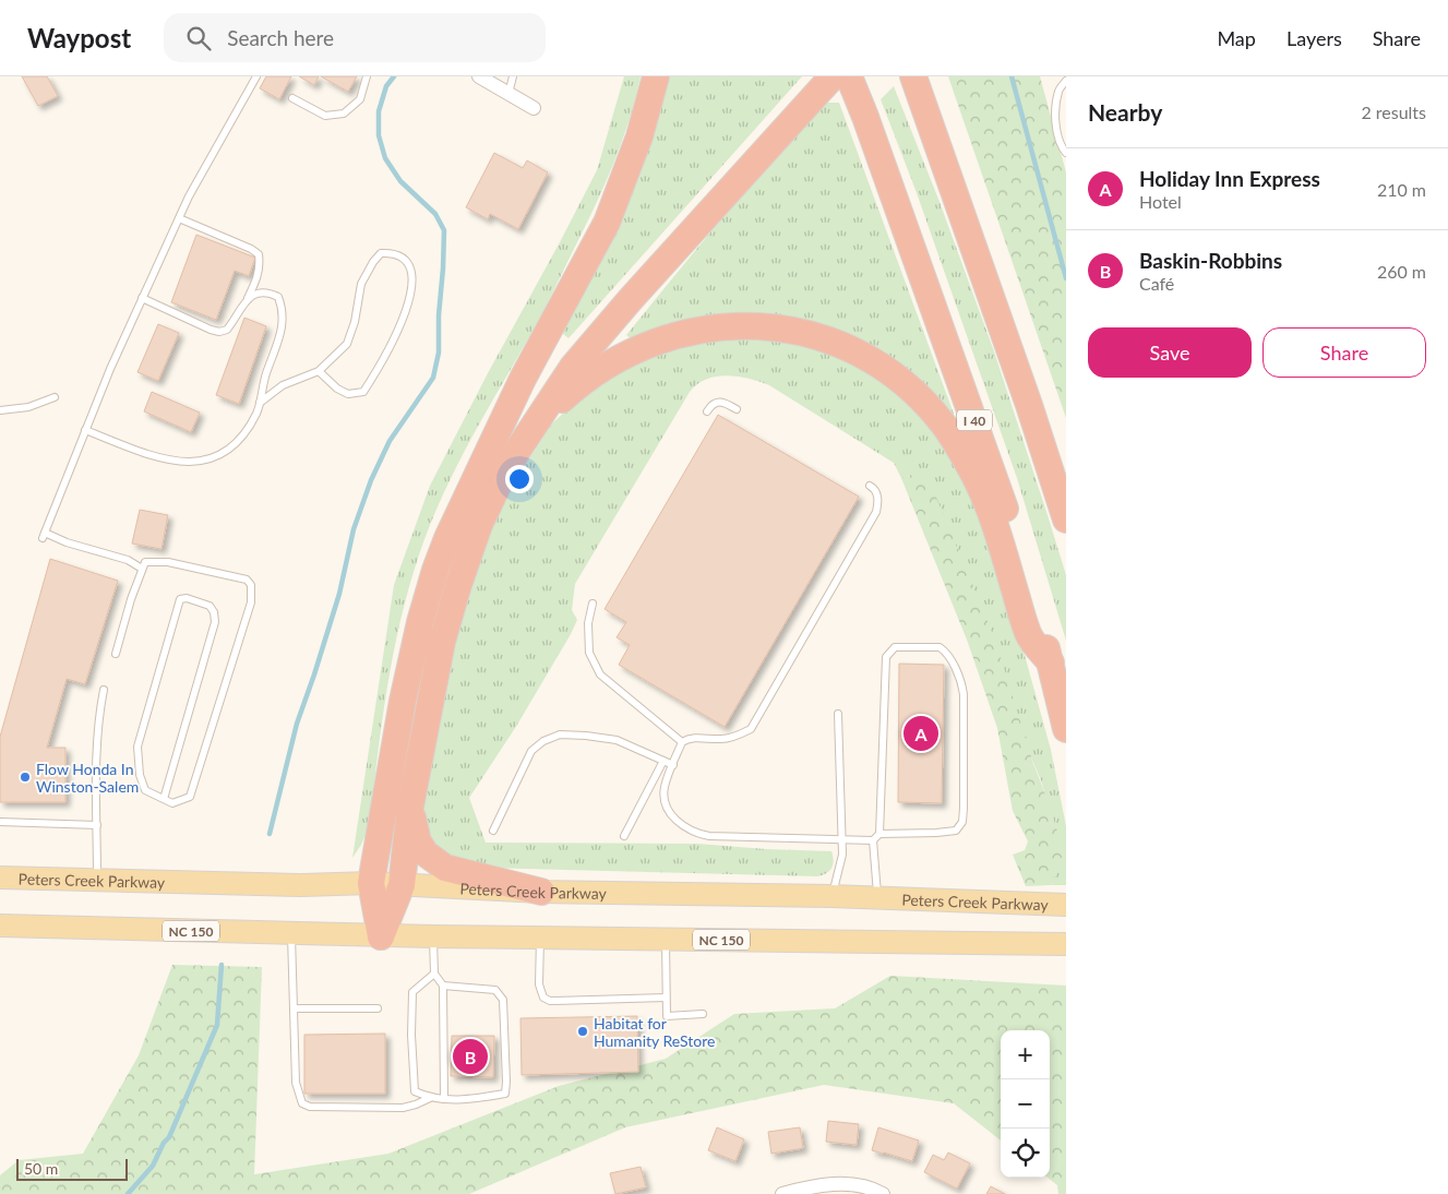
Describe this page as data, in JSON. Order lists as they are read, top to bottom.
{
  "streets": {
    "highway": ["I 40"],
    "main road": ["Peters Creek Parkway", "NC 150"]
  },
  "places": ["Flow Honda In Winston-Salem", "Habitat for Humanity ReStore"],
  "scale_bar": "50 m",
  "page": {
    "header": "Waypost",
    "search": "Search here",
    "nav": ["Map", "Layers", "Share"],
    "heading": ["Nearby", "2 results"],
    "list": [
      {
        "mark": "A",
        "name": "Holiday Inn Express",
        "note": "Hotel",
        "value": "210 m"
      },
      {
        "mark": "B",
        "name": "Baskin-Robbins",
        "note": "Café",
        "value": "260 m"
      }
    ],
    "buttons": ["Save", "Share"],
    "pins": ["A", "B"],
    "map_buttons": ["+", "−"],
    "scale": "50 m"
  }
}
